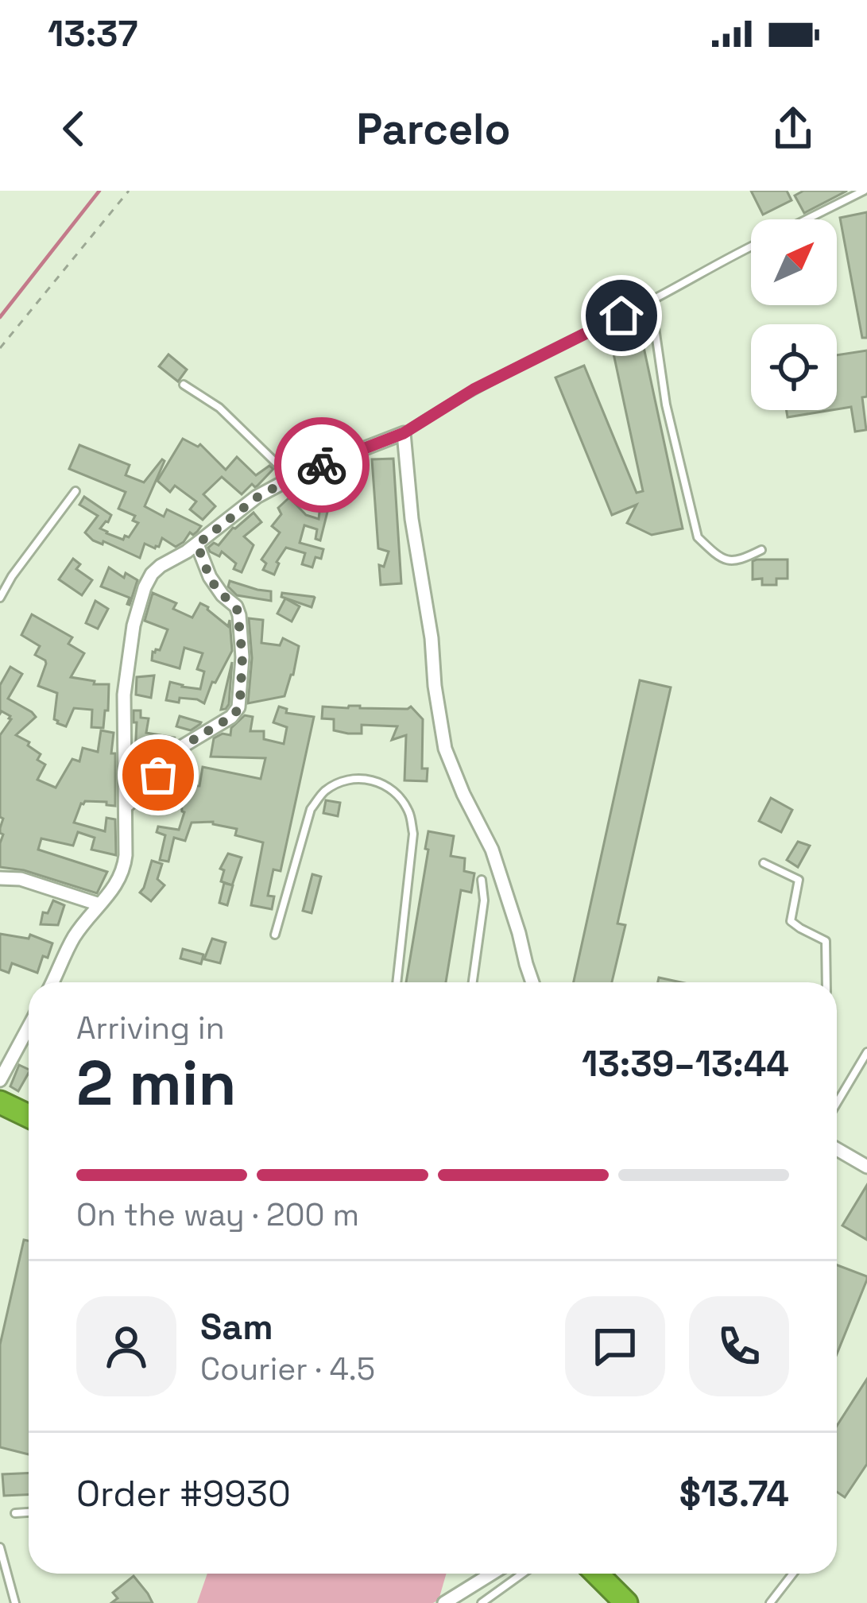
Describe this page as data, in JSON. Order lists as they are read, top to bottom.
{
  "north": "top right",
  "page": {
    "status": "13:37",
    "header": "Parcelo",
    "heading": ["2 min", "Arriving in", "13:39–13:44"],
    "panel": [
      "Sam",
      "Courier · 4.5",
      "Order #9930",
      "$13.74"
    ],
    "bar": "On the way · 200 m"
  }
}
